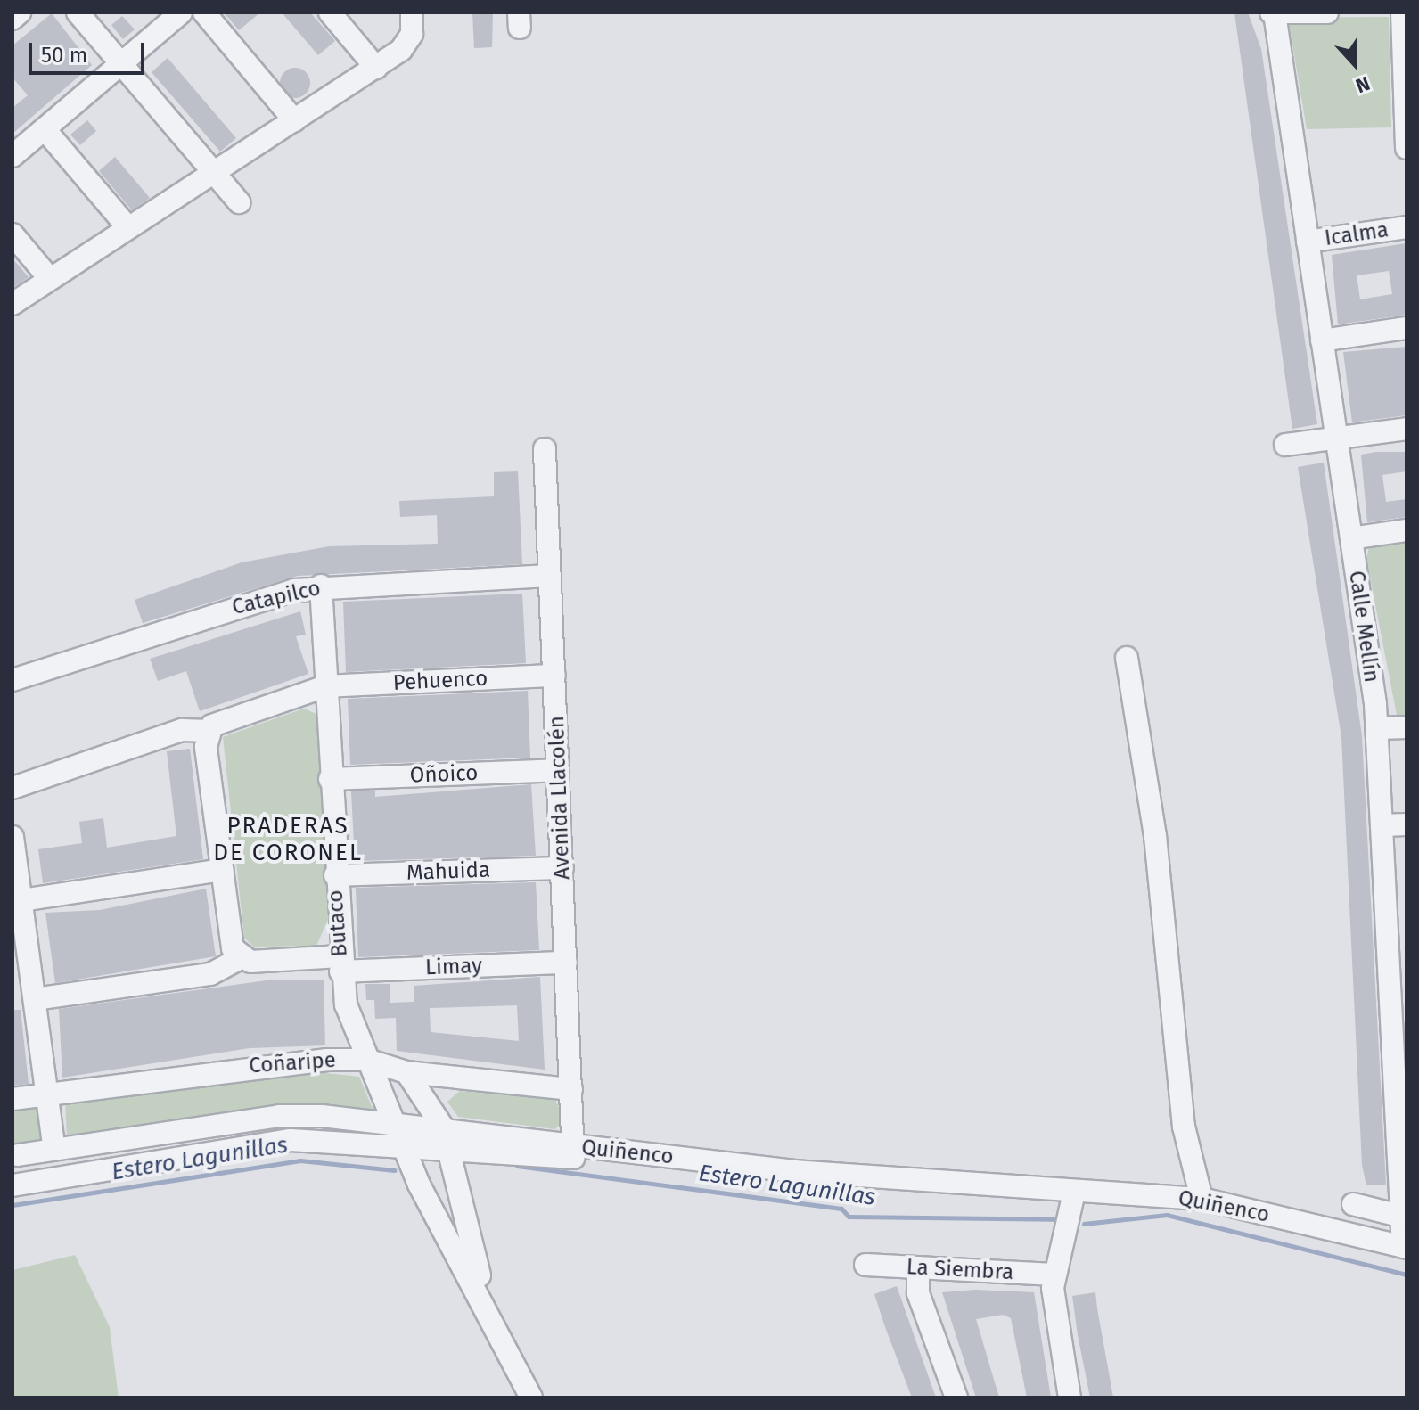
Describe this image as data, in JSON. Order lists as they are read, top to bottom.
{
  "streets": {
    "street": [
      "Icalma",
      "Catapilco",
      "Calle Mellín",
      "Pehuenco",
      "Oñoico",
      "Avenida Llacolén",
      "Mahuida",
      "Butaco",
      "Limay",
      "Coñaripe",
      "Quiñenco",
      "La Siembra"
    ]
  },
  "crossings": [
    ["Icalma", "Calle Mellín"],
    ["Catapilco", "Avenida Llacolén"],
    ["Catapilco", "Butaco"],
    ["Calle Mellín", "Quiñenco"],
    ["Pehuenco", "Avenida Llacolén"],
    ["Pehuenco", "Butaco"],
    ["Oñoico", "Avenida Llacolén"],
    ["Oñoico", "Butaco"],
    ["Avenida Llacolén", "Mahuida"],
    ["Avenida Llacolén", "Limay"],
    ["Avenida Llacolén", "Coñaripe"],
    ["Avenida Llacolén", "Quiñenco"],
    ["Mahuida", "Butaco"],
    ["Butaco", "Limay"],
    ["Butaco", "Coñaripe"],
    ["Butaco", "Quiñenco"]
  ],
  "districts": ["PRADERAS DE CORONEL"],
  "water": ["Estero Lagunillas"],
  "scale_bar": "50 m",
  "north": "bottom"
}
